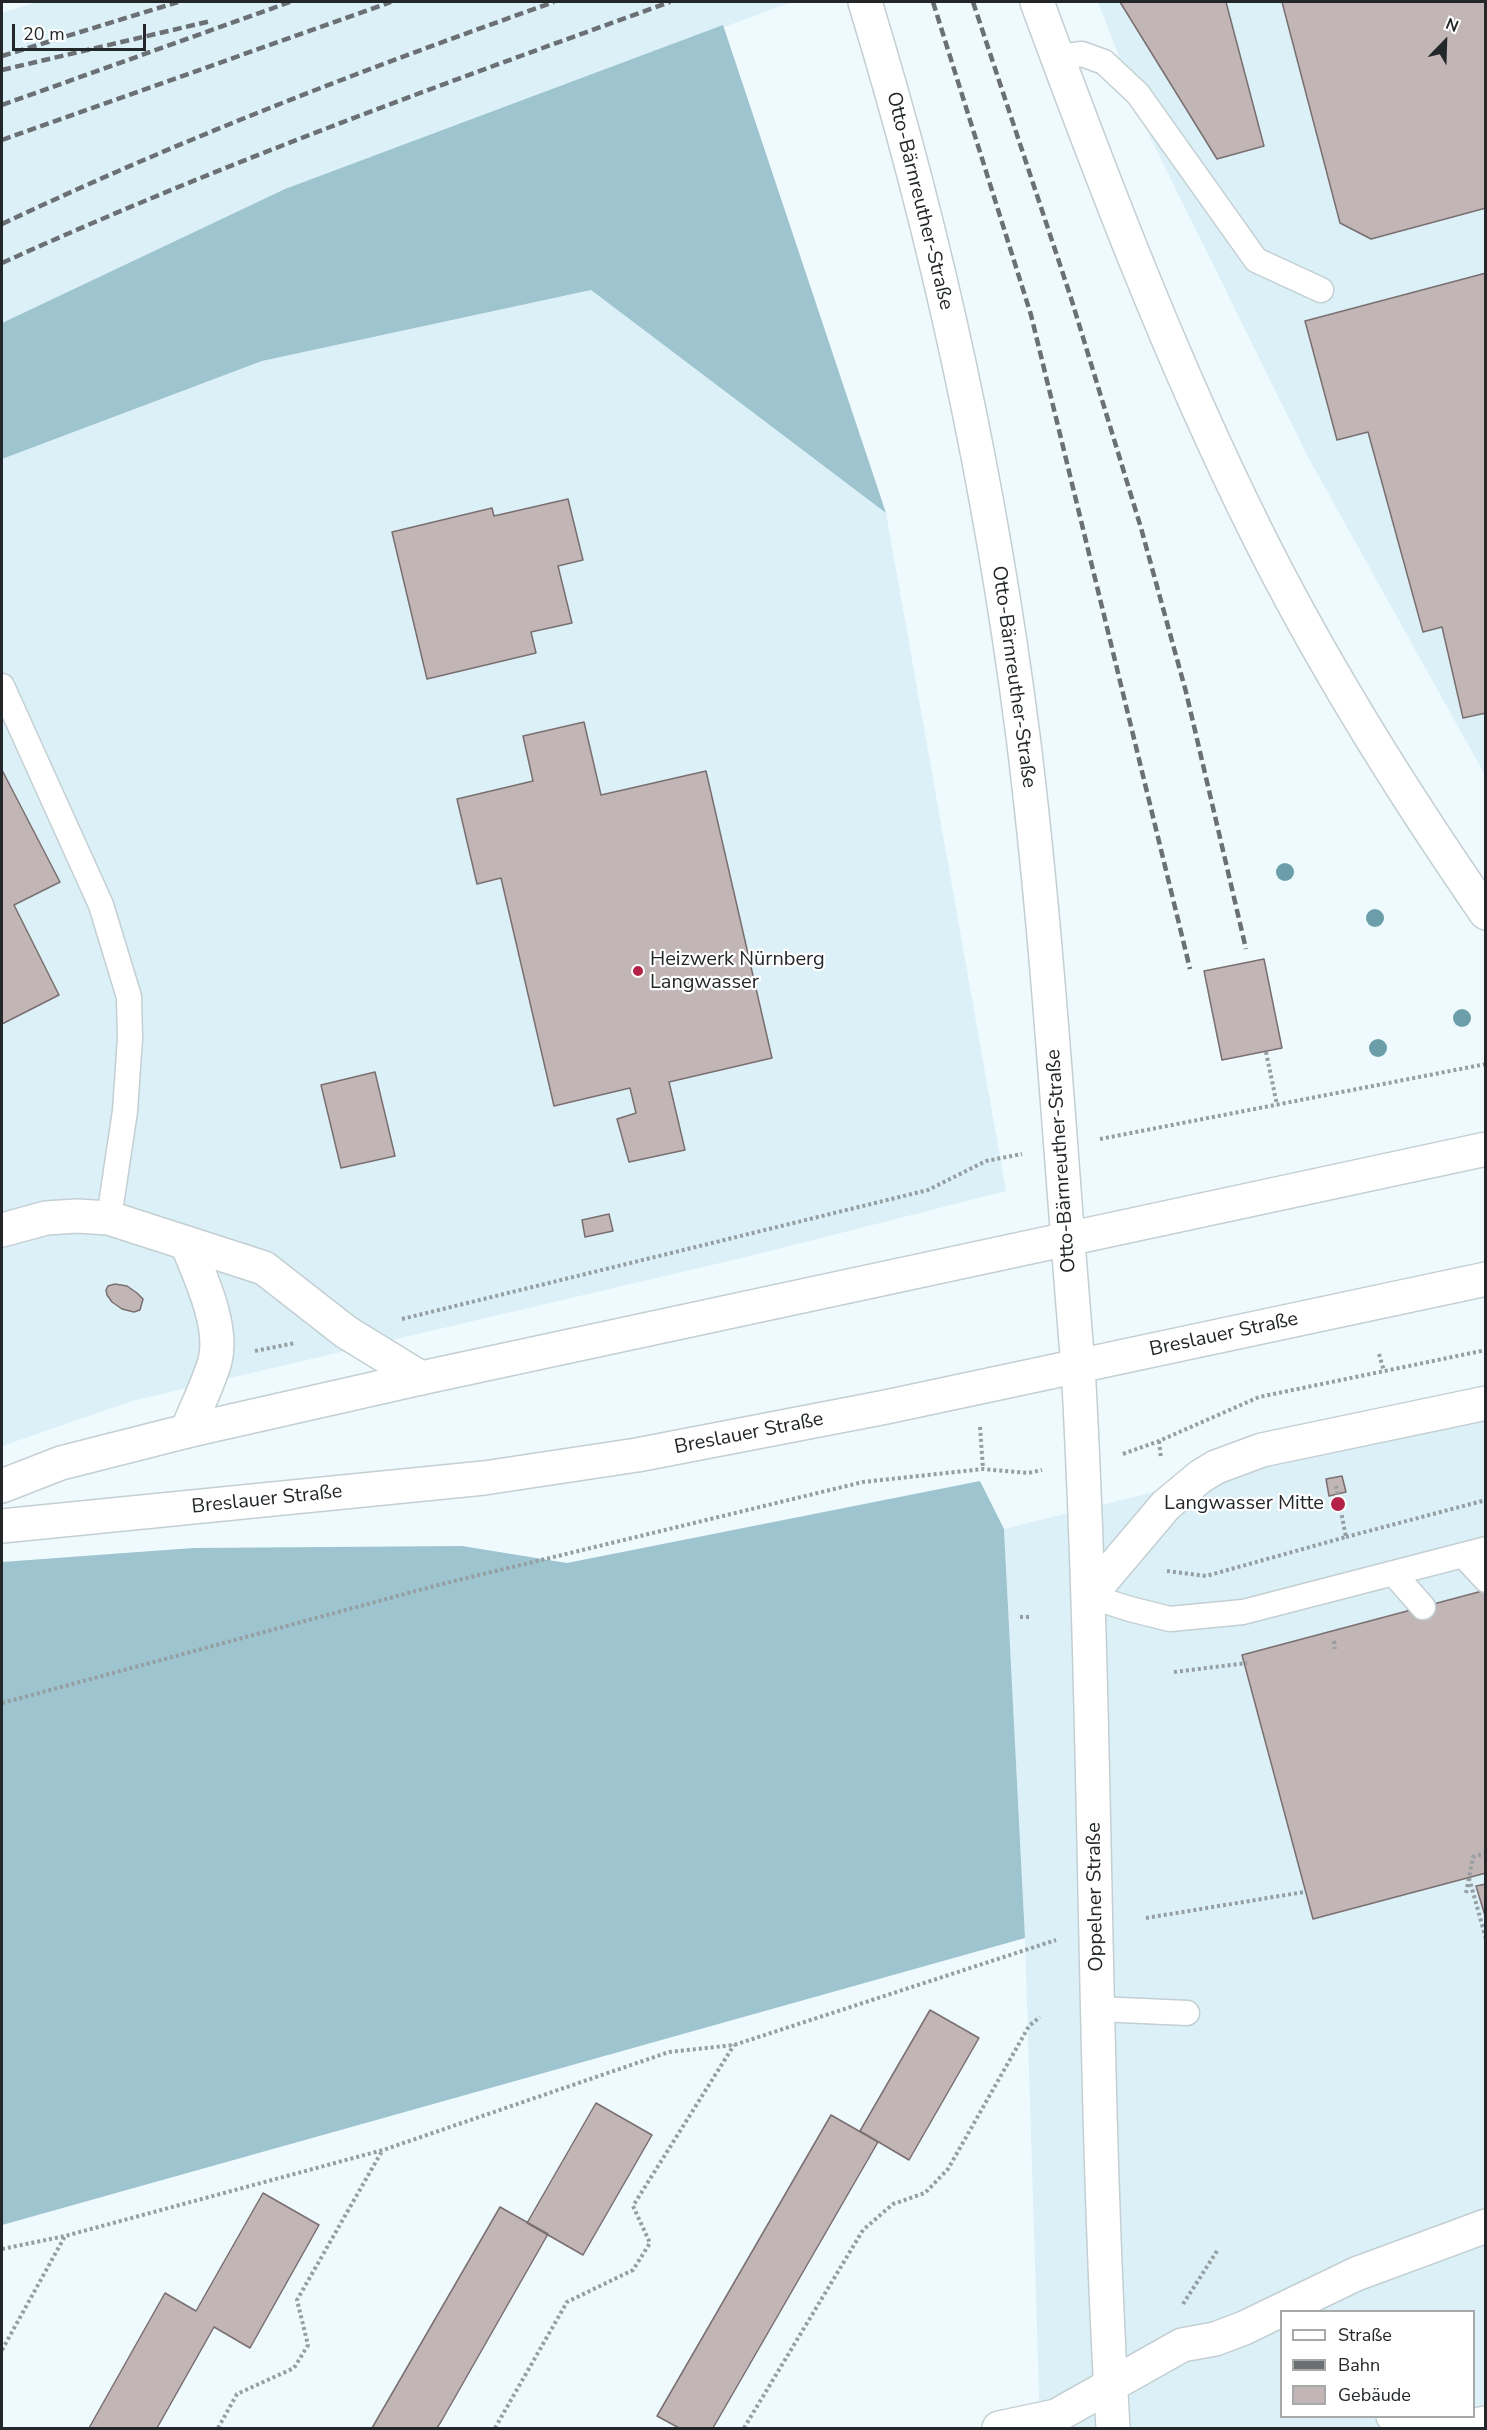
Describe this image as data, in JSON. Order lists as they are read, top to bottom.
{
  "streets": {
    "main road": ["Otto-Bärnreuther-Straße", "Breslauer Straße", "Oppelner Straße"]
  },
  "crossings": [
    ["Otto-Bärnreuther-Straße", "Breslauer Straße"],
    ["Otto-Bärnreuther-Straße", "Oppelner Straße"],
    ["Breslauer Straße", "Oppelner Straße"]
  ],
  "places": ["Heizwerk Nürnberg Langwasser", "Langwasser Mitte"],
  "legend": ["Straße", "Bahn", "Gebäude"],
  "scale_bar": "20 m",
  "north": "top right"
}
